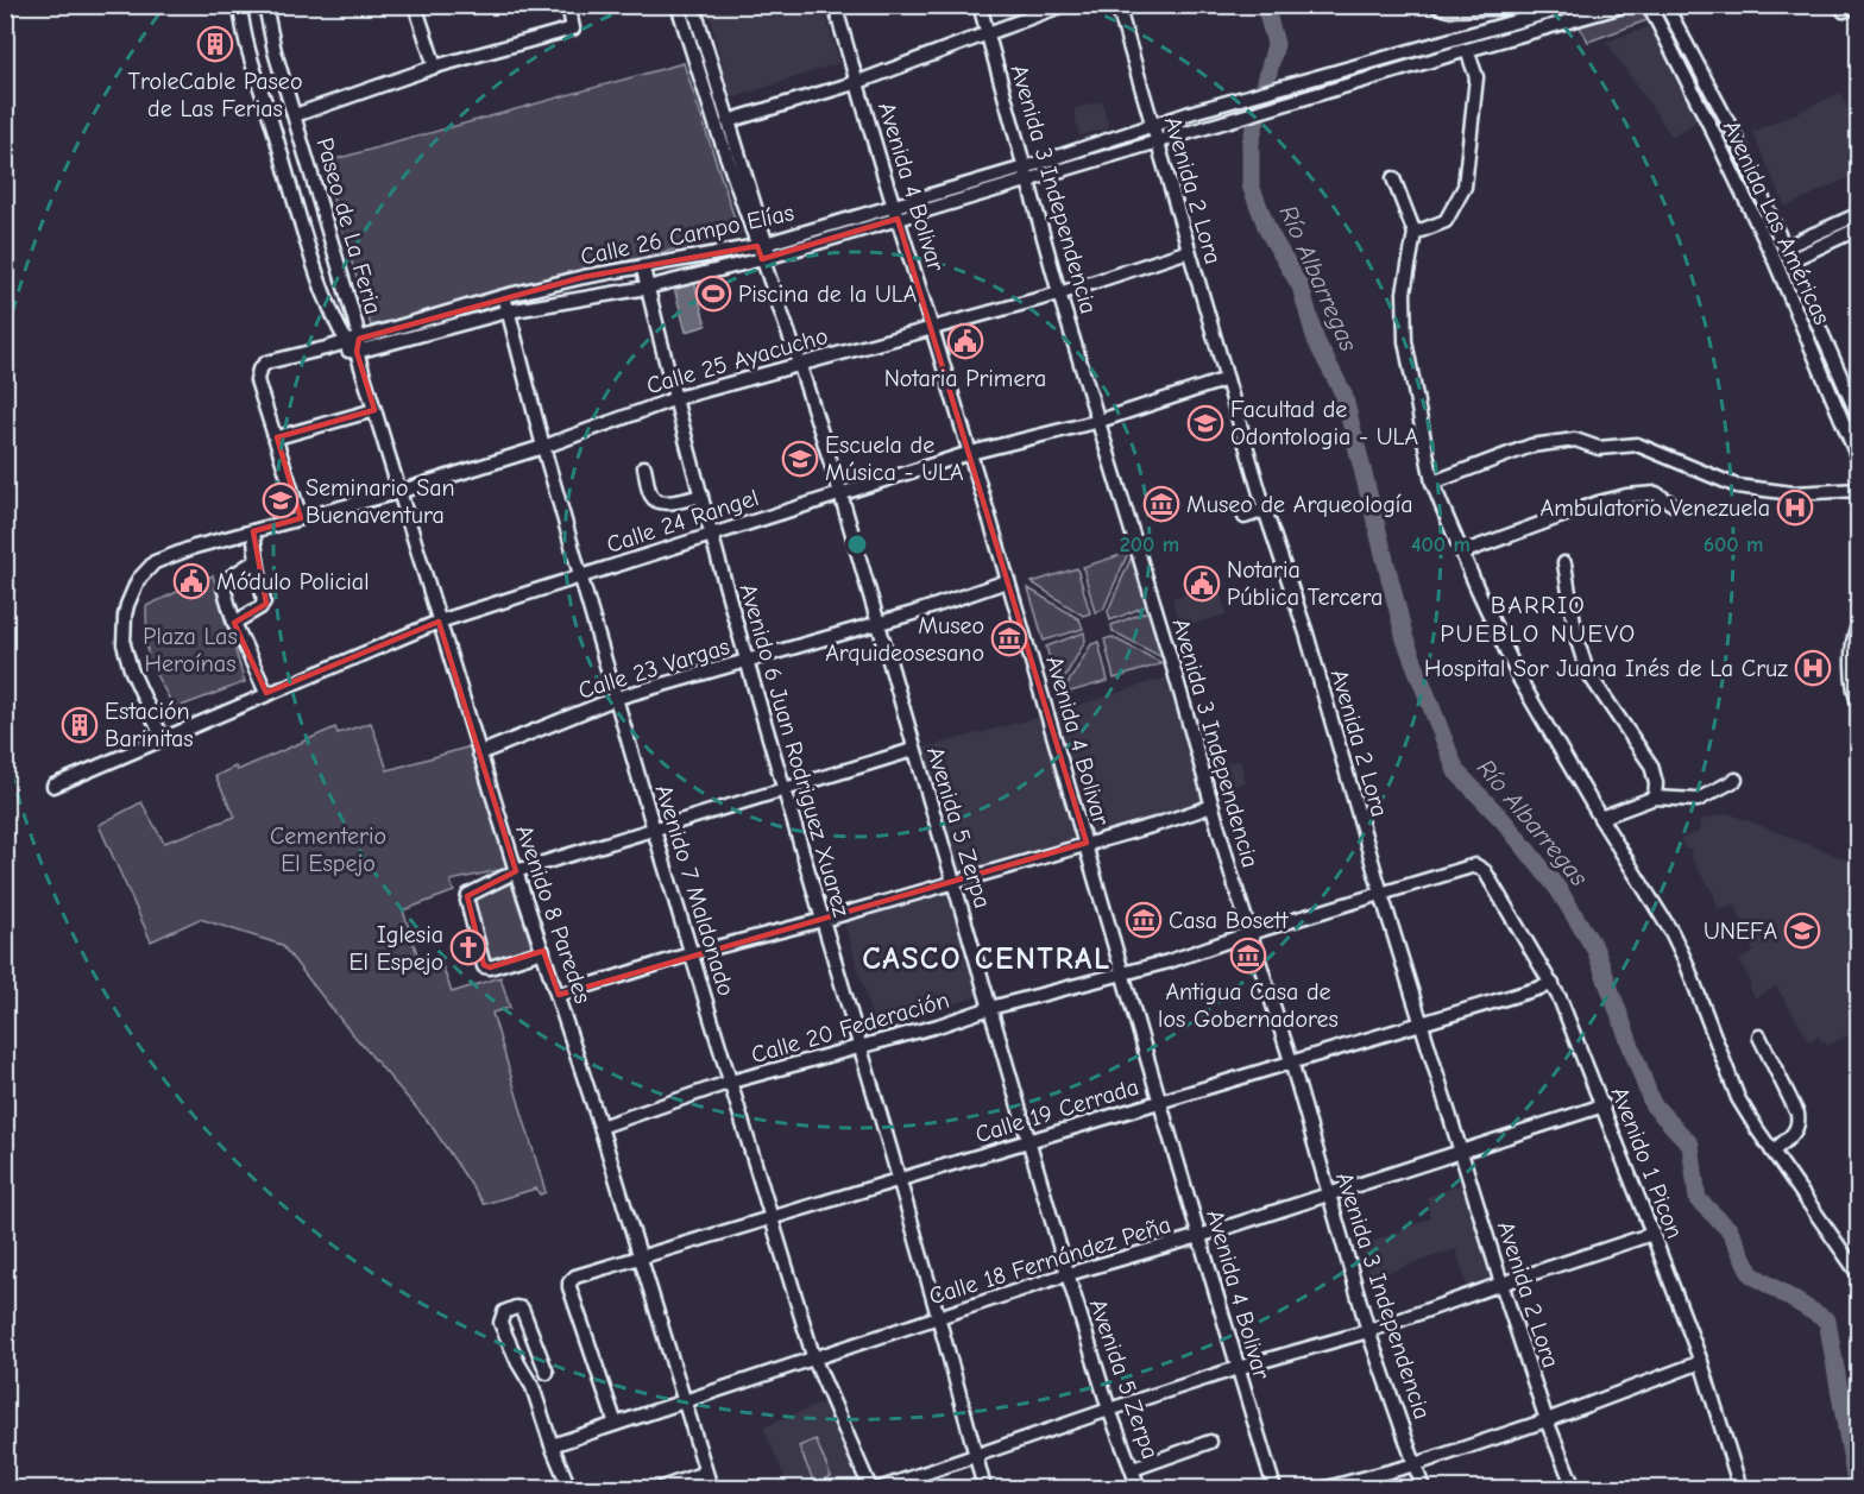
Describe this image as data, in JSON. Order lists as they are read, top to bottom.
{
  "streets": {
    "street": [
      "Avenida 4 Bolivar",
      "Avenida 3 Independencia",
      "Avenida 2 Lora",
      "Avenida Las Américas",
      "Paseo de La Feria",
      "Calle 26 Campo Elías",
      "Calle 25 Ayacucho",
      "Calle 24 Rangel",
      "Calle 23 Vargas",
      "Avenido 6 Juan Rodriguez Xuarez",
      "Avenida 5 Zerpa",
      "Avenido 7 Maldonado",
      "Avenido 8 Paredes",
      "Calle 20 Federación",
      "Calle 19 Cerrada",
      "Avenido 1 Picon",
      "Calle 18 Fernández Peña"
    ]
  },
  "crossings": [
    ["Avenida 4 Bolivar", "Calle 26 Campo Elías"],
    ["Avenida 4 Bolivar", "Calle 25 Ayacucho"],
    ["Avenida 4 Bolivar", "Calle 24 Rangel"],
    ["Avenida 4 Bolivar", "Calle 23 Vargas"],
    ["Avenida 4 Bolivar", "Calle 20 Federación"],
    ["Avenida 4 Bolivar", "Calle 19 Cerrada"],
    ["Avenida 4 Bolivar", "Calle 18 Fernández Peña"],
    ["Avenida 3 Independencia", "Calle 26 Campo Elías"],
    ["Avenida 3 Independencia", "Calle 25 Ayacucho"],
    ["Avenida 3 Independencia", "Calle 24 Rangel"],
    ["Avenida 3 Independencia", "Calle 20 Federación"],
    ["Avenida 3 Independencia", "Calle 19 Cerrada"],
    ["Avenida 3 Independencia", "Calle 18 Fernández Peña"],
    ["Avenida 2 Lora", "Calle 26 Campo Elías"],
    ["Avenida 2 Lora", "Calle 25 Ayacucho"],
    ["Avenida 2 Lora", "Calle 24 Rangel"],
    ["Avenida 2 Lora", "Calle 20 Federación"],
    ["Avenida 2 Lora", "Calle 19 Cerrada"],
    ["Avenida 2 Lora", "Calle 18 Fernández Peña"],
    ["Paseo de La Feria", "Calle 26 Campo Elías"],
    ["Paseo de La Feria", "Avenido 8 Paredes"],
    ["Calle 26 Campo Elías", "Avenido 6 Juan Rodriguez Xuarez"],
    ["Calle 26 Campo Elías", "Avenida 5 Zerpa"],
    ["Calle 26 Campo Elías", "Avenido 7 Maldonado"],
    ["Calle 26 Campo Elías", "Avenido 8 Paredes"],
    ["Calle 25 Ayacucho", "Calle 24 Rangel"],
    ["Calle 25 Ayacucho", "Avenido 6 Juan Rodriguez Xuarez"],
    ["Calle 25 Ayacucho", "Avenida 5 Zerpa"],
    ["Calle 25 Ayacucho", "Avenido 7 Maldonado"],
    ["Calle 25 Ayacucho", "Avenido 8 Paredes"],
    ["Calle 24 Rangel", "Avenido 6 Juan Rodriguez Xuarez"],
    ["Calle 24 Rangel", "Avenida 5 Zerpa"],
    ["Calle 24 Rangel", "Avenido 7 Maldonado"],
    ["Calle 24 Rangel", "Avenido 8 Paredes"],
    ["Calle 23 Vargas", "Avenido 6 Juan Rodriguez Xuarez"],
    ["Calle 23 Vargas", "Avenida 5 Zerpa"],
    ["Calle 23 Vargas", "Avenido 7 Maldonado"],
    ["Calle 23 Vargas", "Avenido 8 Paredes"],
    ["Avenido 6 Juan Rodriguez Xuarez", "Calle 20 Federación"],
    ["Avenido 6 Juan Rodriguez Xuarez", "Calle 19 Cerrada"],
    ["Avenido 6 Juan Rodriguez Xuarez", "Calle 18 Fernández Peña"],
    ["Avenida 5 Zerpa", "Calle 20 Federación"],
    ["Avenida 5 Zerpa", "Calle 19 Cerrada"],
    ["Avenida 5 Zerpa", "Calle 18 Fernández Peña"],
    ["Avenido 7 Maldonado", "Calle 20 Federación"],
    ["Avenido 7 Maldonado", "Calle 19 Cerrada"],
    ["Avenido 7 Maldonado", "Calle 18 Fernández Peña"],
    ["Avenido 8 Paredes", "Calle 20 Federación"],
    ["Avenido 8 Paredes", "Calle 19 Cerrada"],
    ["Avenido 8 Paredes", "Calle 18 Fernández Peña"],
    ["Calle 20 Federación", "Avenido 1 Picon"],
    ["Calle 19 Cerrada", "Avenido 1 Picon"],
    ["Calle 19 Cerrada", "Calle 18 Fernández Peña"],
    ["Avenido 1 Picon", "Calle 18 Fernández Peña"]
  ],
  "districts": ["BARRIO PUEBLO NUEVO", "CASCO CENTRAL"],
  "water": ["Río Albarregas"],
  "parks": ["Plaza Las Heroínas", "Cementerio El Espejo"],
  "places": {
    "building": ["TroleCable Paseo de Las Ferias", "Estación Barinitas"],
    "sports": ["Piscina de la ULA"],
    "public building": ["Notaria Primera", "Módulo Policial", "Notaria Pública Tercera"],
    "school or university": [
      "Facultad de Odontologia - ULA",
      "Escuela de Música - ULA",
      "Seminario San Buenaventura",
      "UNEFA"
    ],
    "museum": [
      "Museo de Arqueología",
      "Museo Arquideosesano",
      "Casa Bosett",
      "Antigua Casa de los Gobernadores"
    ],
    "hospital": ["Ambulatorio Venezuela", "Hospital Sor Juana Inés de La Cruz"],
    "church": ["Iglesia El Espejo"]
  },
  "rings": ["200 m", "400 m", "600 m"]
}
